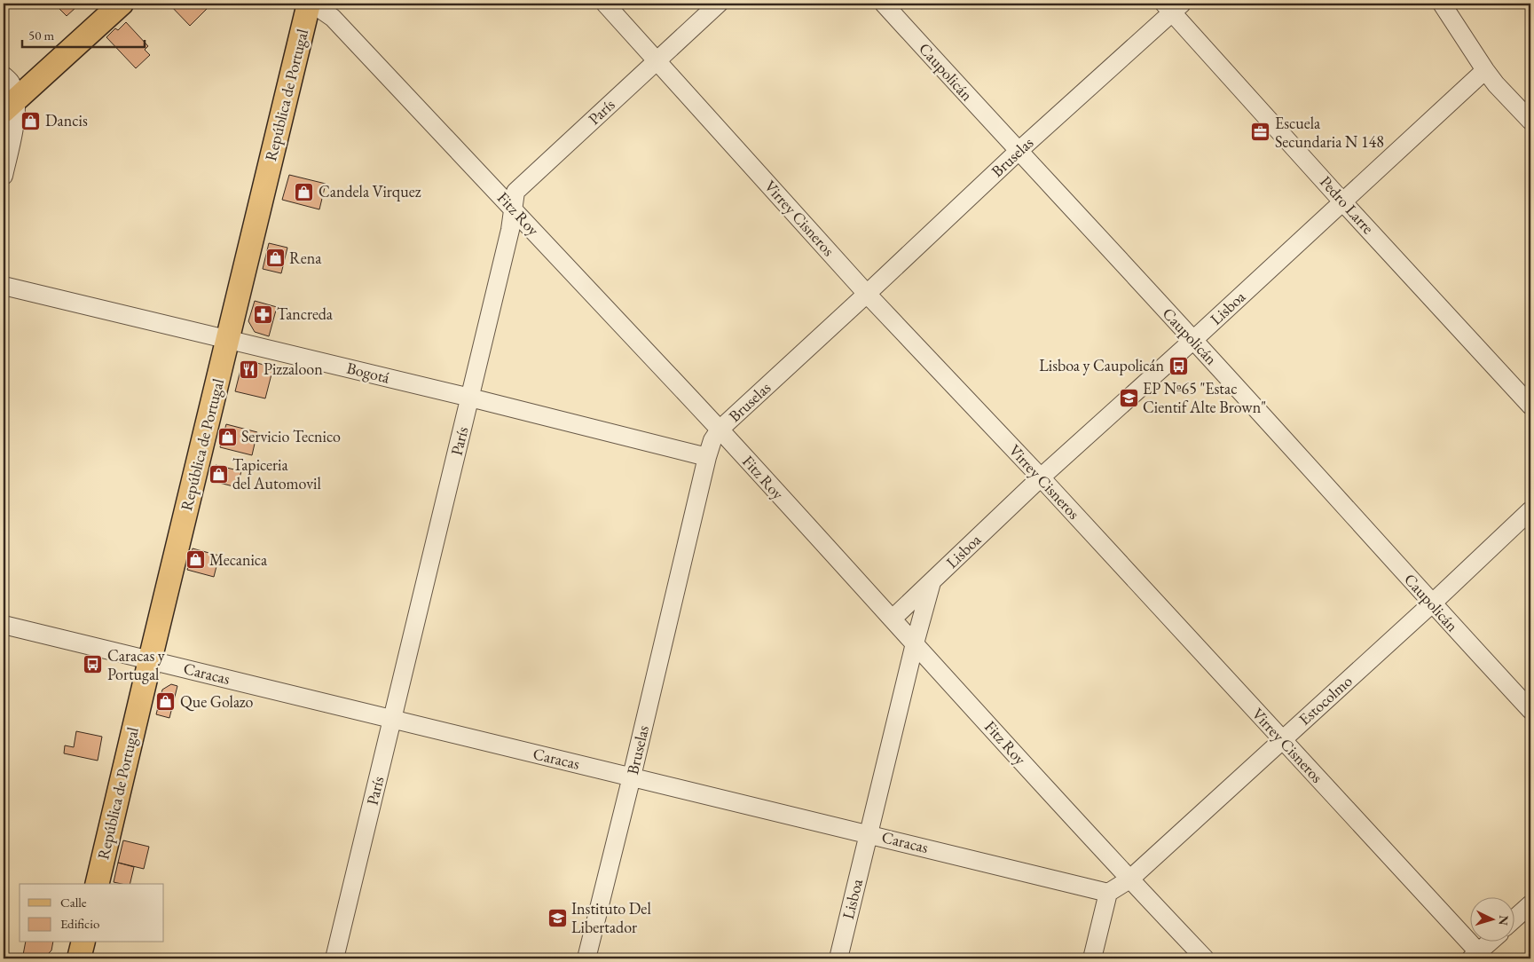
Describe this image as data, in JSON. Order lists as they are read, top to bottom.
{
  "streets": {
    "main road": ["República de Portugal"],
    "street": [
      "Caupolicán",
      "París",
      "Bruselas",
      "Pedro Larre",
      "Fitz Roy",
      "Virrey Cisneros",
      "Lisboa",
      "Bogotá",
      "Caracas",
      "Estocolmo"
    ]
  },
  "crossings": [
    ["Caupolicán", "Bruselas"],
    ["Caupolicán", "Lisboa"],
    ["Caupolicán", "Estocolmo"],
    ["República de Portugal", "Bogotá"],
    ["República de Portugal", "Caracas"],
    ["París", "Fitz Roy"],
    ["París", "Virrey Cisneros"],
    ["París", "Bogotá"],
    ["París", "Caracas"],
    ["Bruselas", "Pedro Larre"],
    ["Bruselas", "Fitz Roy"],
    ["Bruselas", "Virrey Cisneros"],
    ["Bruselas", "Bogotá"],
    ["Bruselas", "Caracas"],
    ["Pedro Larre", "Lisboa"],
    ["Fitz Roy", "Lisboa"],
    ["Fitz Roy", "Estocolmo"],
    ["Virrey Cisneros", "Lisboa"],
    ["Virrey Cisneros", "Estocolmo"],
    ["Lisboa", "Caracas"],
    ["Caracas", "Estocolmo"]
  ],
  "places": {
    "shop": [
      "Dancis",
      "Candela Virquez",
      "Rena",
      "Servicio Tecnico",
      "Tapiceria del Automovil",
      "Mecanica",
      "Que Golazo"
    ],
    "office": ["Escuela Secundaria N 148"],
    "pharmacy": ["Tancreda"],
    "bus stop": ["Lisboa y Caupolicán", "Caracas y Portugal"],
    "restaurant": ["Pizzaloon"],
    "school or university": ["EP Nº65 \"Estac Cientif Alte Brown\"", "Instituto Del Libertador"]
  },
  "legend": ["Calle", "Edificio"],
  "scale_bar": "50 m",
  "north": "right"
}
